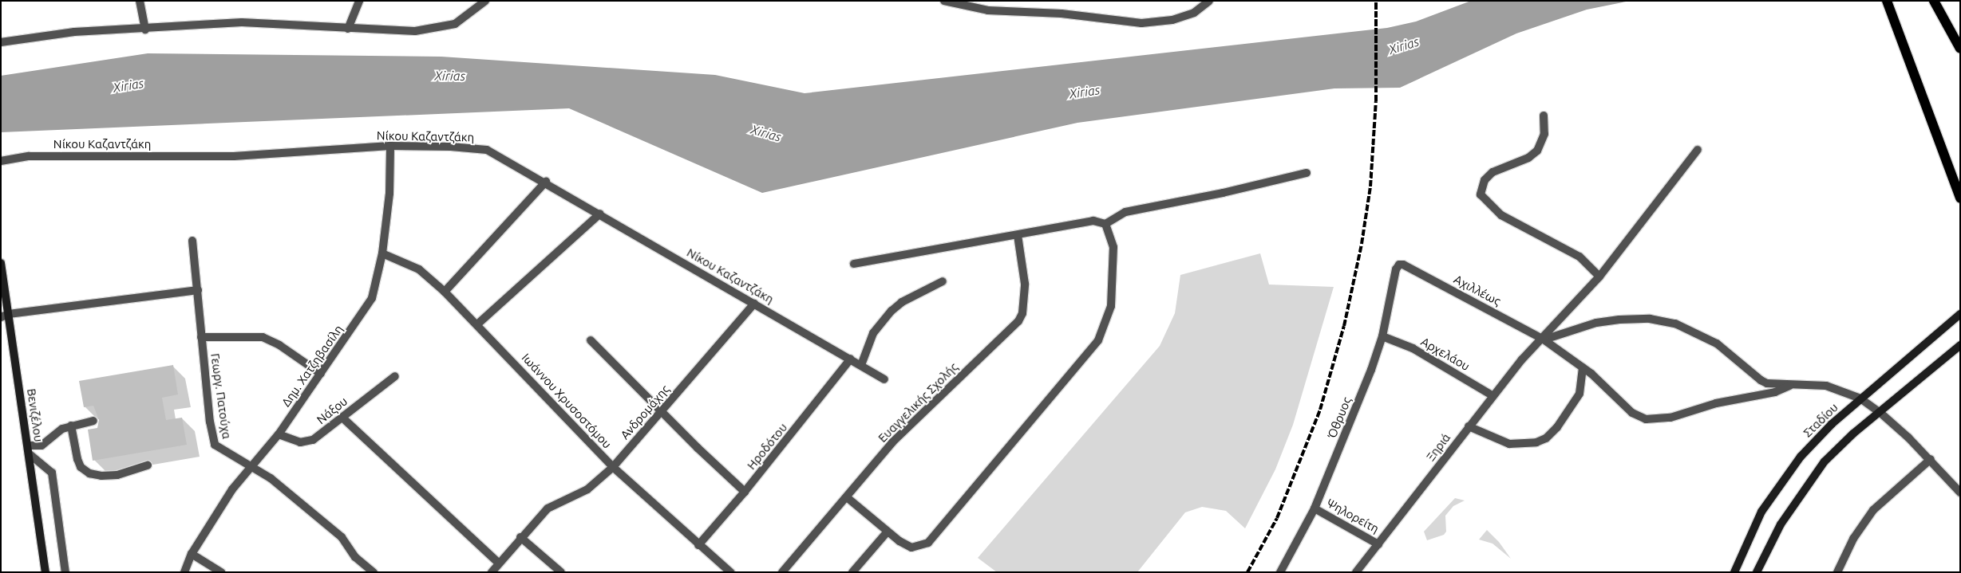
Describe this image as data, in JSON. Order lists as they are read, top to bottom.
{
  "streets": {
    "main road": ["Βενιζέλου", "Σταδίου"],
    "street": [
      "Νίκου Καζαντζάκη",
      "Αχιλλέως",
      "Αρχελάου",
      "Δημ. Χατζηβασίλη",
      "Γεωργ. Πατούχα",
      "Ιωάννου Χρυσοστόμου",
      "Ευαγγελικής Σχολής",
      "Νάξου",
      "Ανδρομάχης",
      "Όθρυος",
      "Ηροδότου",
      "Ξηριά",
      "Ψηλορείτη"
    ]
  },
  "crossings": [
    ["Νίκου Καζαντζάκη", "Δημ. Χατζηβασίλη"],
    ["Νίκου Καζαντζάκη", "Ανδρομάχης"],
    ["Νίκου Καζαντζάκη", "Ηροδότου"],
    ["Αχιλλέως", "Όθρυος"],
    ["Αχιλλέως", "Ξηριά"],
    ["Αρχελάου", "Όθρυος"],
    ["Αρχελάου", "Ξηριά"],
    ["Δημ. Χατζηβασίλη", "Γεωργ. Πατούχα"],
    ["Δημ. Χατζηβασίλη", "Ιωάννου Χρυσοστόμου"],
    ["Δημ. Χατζηβασίλη", "Νάξου"],
    ["Ιωάννου Χρυσοστόμου", "Ανδρομάχης"],
    ["Ιωάννου Χρυσοστόμου", "Ηροδότου"],
    ["Όθρυος", "Ψηλορείτη"],
    ["Ξηριά", "Ψηλορείτη"]
  ],
  "water": ["Xirias"]
}
